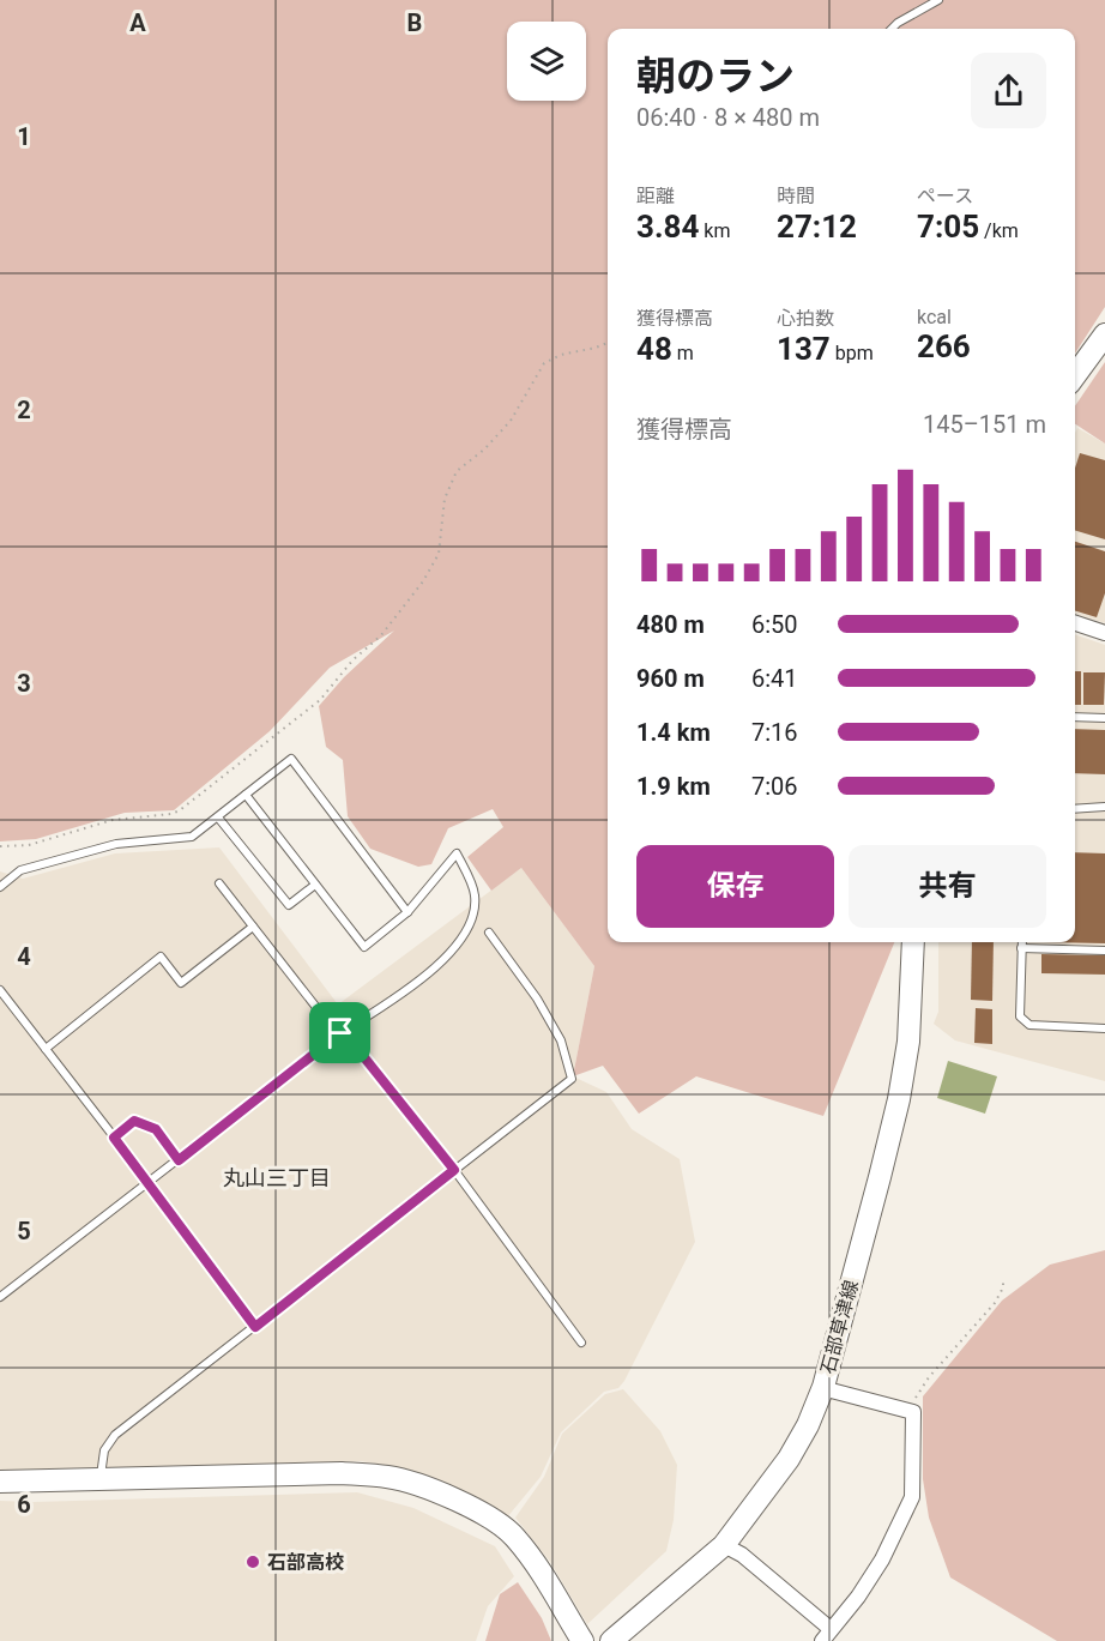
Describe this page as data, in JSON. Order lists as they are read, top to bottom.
{
  "streets": {
    "main road": ["石部草津線"]
  },
  "districts": ["丸山三丁目"],
  "places": ["石部高校"],
  "page": {
    "heading": ["朝のラン", "06:40 · 8 × 480 m"],
    "stats": [
      ["距離", "3.84 km"],
      ["時間", "27:12"],
      ["ペース", "7:05 /km"],
      ["獲得標高", "48 m"],
      ["心拍数", "137 bpm"],
      ["kcal", "266"]
    ],
    "chart": ["獲得標高", "145–151 m"],
    "list": [
      {
        "name": "480 m",
        "note": "6:50"
      },
      {
        "name": "960 m",
        "note": "6:41"
      },
      {
        "name": "1.4 km",
        "note": "7:16"
      },
      {
        "name": "1.9 km",
        "note": "7:06"
      }
    ],
    "buttons": ["保存", "共有"]
  },
  "grid": {
    "columns": ["A", "B"],
    "rows": [
      "1",
      "2",
      "3",
      "4",
      "5",
      "6"
    ]
  }
}
